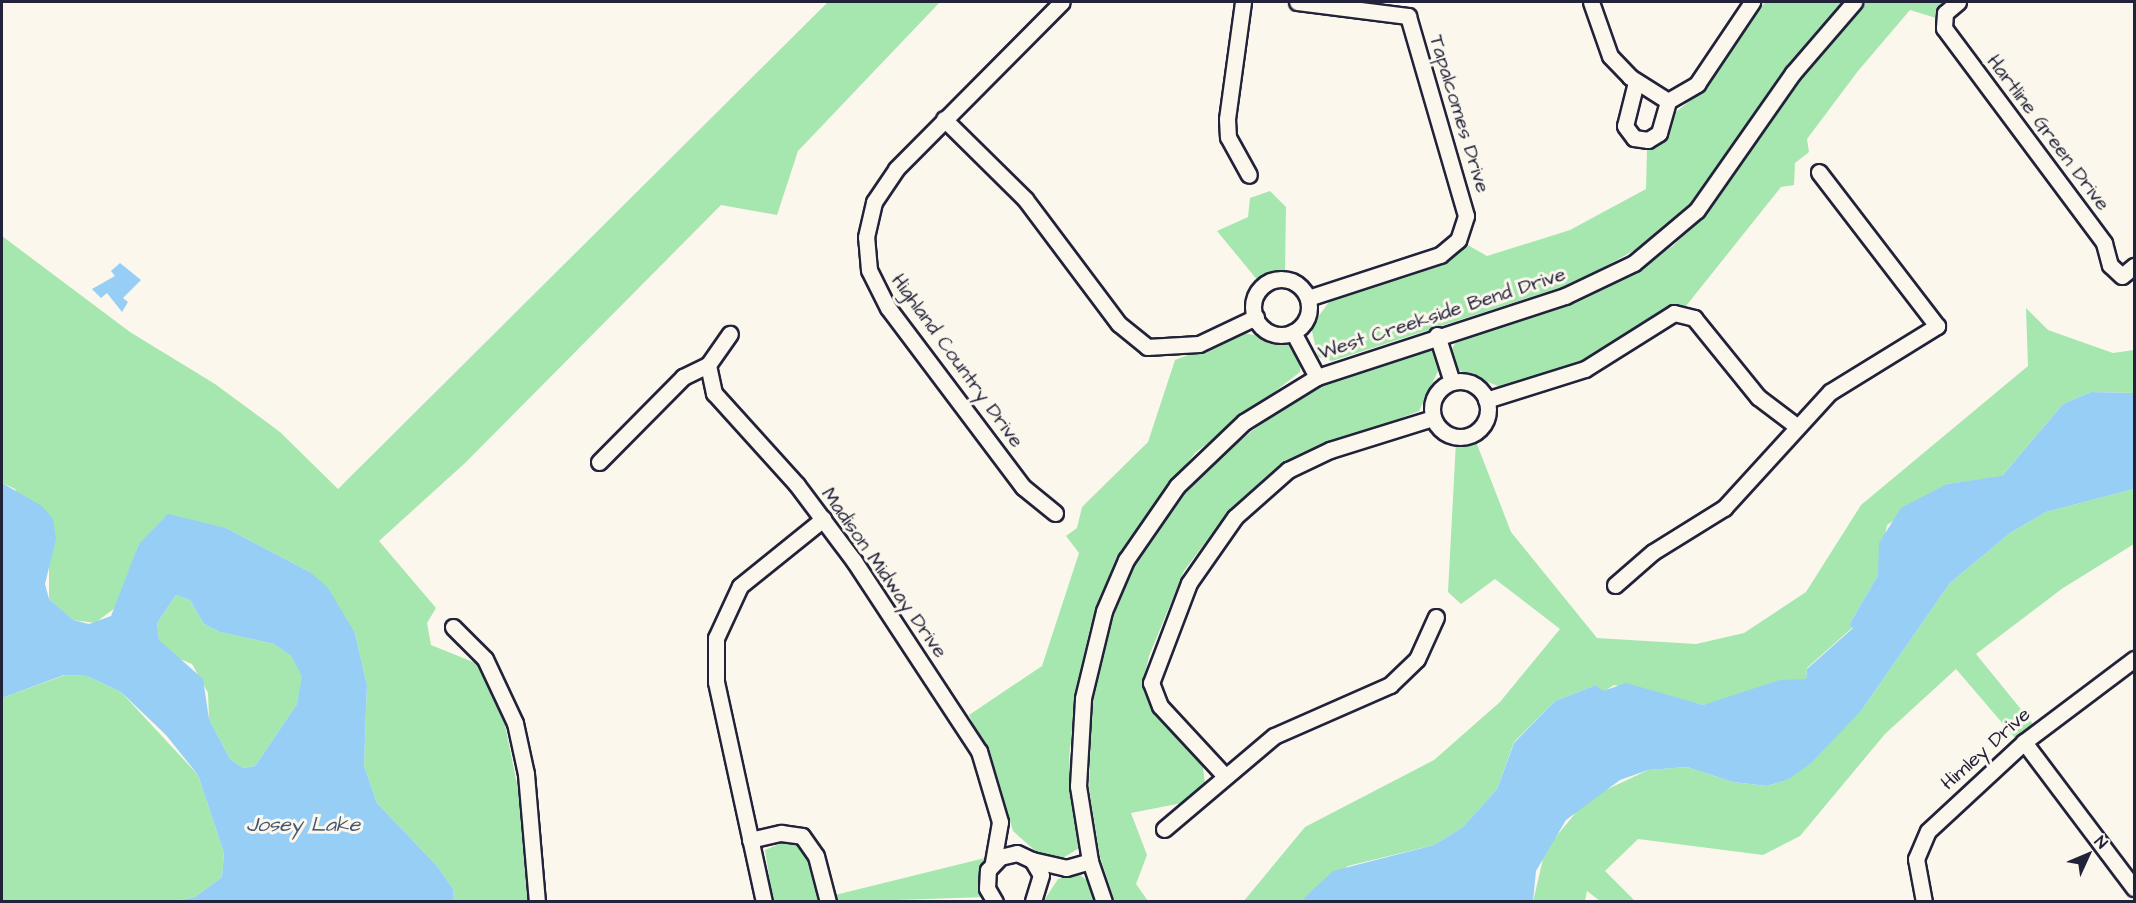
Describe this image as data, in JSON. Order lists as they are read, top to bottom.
{
  "streets": {
    "street": [
      "Tapalcomes Drive",
      "Hartline Green Drive",
      "West Creekside Bend Drive",
      "Highland Country Drive",
      "Madison Midway Drive",
      "Himley Drive"
    ]
  },
  "water": ["Josey Lake"],
  "north": "top right"
}
